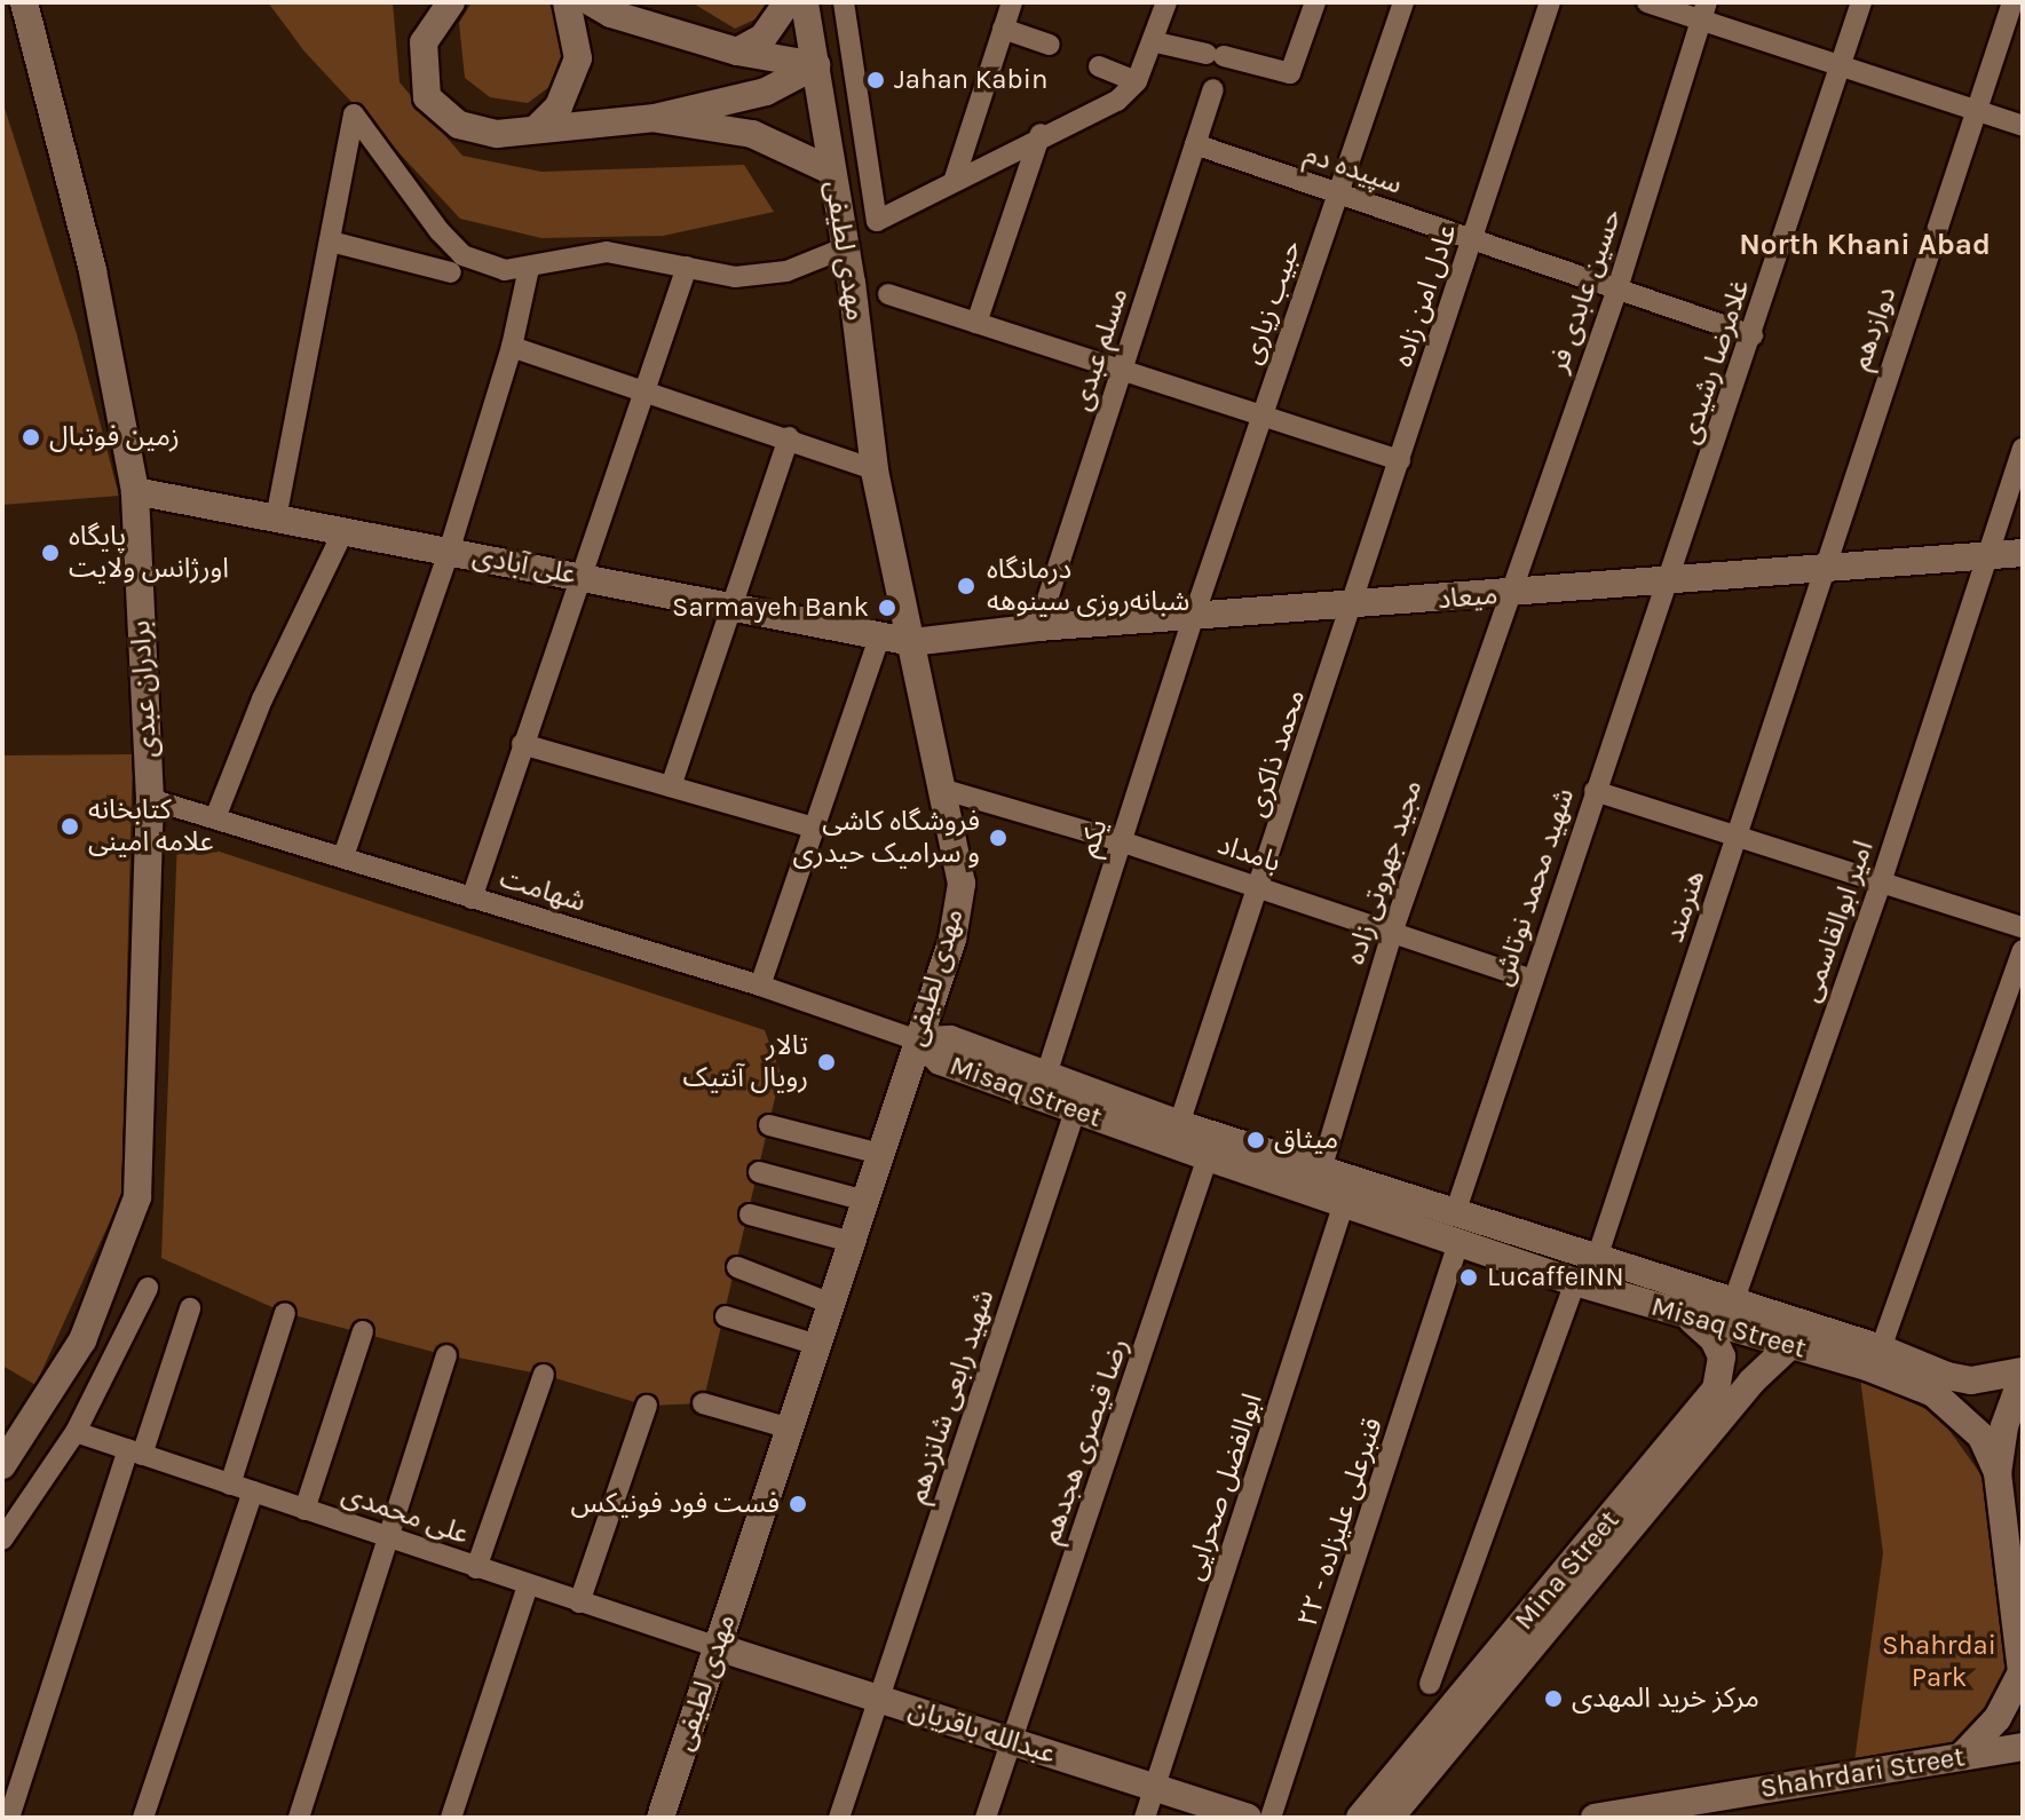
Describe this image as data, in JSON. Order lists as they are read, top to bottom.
{
  "streets": {
    "main road": [
      "مهدی لطیفی",
      "علی آبادی",
      "میعاد",
      "برادران عبدی",
      "Misaq Street",
      "Mina Street",
      "عبدالله باقریان",
      "Shahrdari Street"
    ],
    "street": [
      "سپیده دم",
      "حسین عابدی‌ فر",
      "عادل امن زاده",
      "حبیب زیاری",
      "دوازدهم",
      "مسلم عبدی",
      "غلامرضا رشیدی",
      "محمد ذاکری",
      "یکم",
      "بامداد",
      "مجید جهروتی زاده",
      "شهید محمد نوتاش",
      "شهامت",
      "هنرمند",
      "امیر ابوالقاسمی",
      "شهید رابعی شانزدهم",
      "رضا قیصری هجدهم",
      "ابوالفضل صحرایی",
      "علی محمدی",
      "قنبرعلی علیزاده - ۲۲"
    ]
  },
  "crossings": [
    ["سپیده دم", "حسین عابدی‌ فر"],
    ["سپیده دم", "عادل امن زاده"],
    ["سپیده دم", "حبیب زیاری"],
    ["سپیده دم", "مسلم عبدی"],
    ["سپیده دم", "غلامرضا رشیدی"],
    ["مهدی لطیفی", "علی آبادی"],
    ["مهدی لطیفی", "میعاد"],
    ["مهدی لطیفی", "بامداد"],
    ["مهدی لطیفی", "شهامت"],
    ["مهدی لطیفی", "Misaq Street"],
    ["مهدی لطیفی", "علی محمدی"],
    ["مهدی لطیفی", "عبدالله باقریان"],
    ["حسین عابدی‌ فر", "میعاد"],
    ["حسین عابدی‌ فر", "مجید جهروتی زاده"],
    ["عادل امن زاده", "میعاد"],
    ["عادل امن زاده", "محمد ذاکری"],
    ["حبیب زیاری", "میعاد"],
    ["حبیب زیاری", "یکم"],
    ["دوازدهم", "میعاد"],
    ["دوازدهم", "هنرمند"],
    ["مسلم عبدی", "میعاد"],
    ["غلامرضا رشیدی", "میعاد"],
    ["غلامرضا رشیدی", "شهید محمد نوتاش"],
    ["علی آبادی", "میعاد"],
    ["علی آبادی", "برادران عبدی"],
    ["میعاد", "محمد ذاکری"],
    ["میعاد", "یکم"],
    ["میعاد", "مجید جهروتی زاده"],
    ["میعاد", "شهید محمد نوتاش"],
    ["میعاد", "هنرمند"],
    ["میعاد", "امیر ابوالقاسمی"],
    ["برادران عبدی", "شهامت"],
    ["محمد ذاکری", "بامداد"],
    ["محمد ذاکری", "Misaq Street"],
    ["یکم", "بامداد"],
    ["یکم", "Misaq Street"],
    ["بامداد", "مجید جهروتی زاده"],
    ["بامداد", "شهید محمد نوتاش"],
    ["مجید جهروتی زاده", "Misaq Street"],
    ["شهید محمد نوتاش", "Misaq Street"],
    ["شهامت", "Misaq Street"],
    ["هنرمند", "Misaq Street"],
    ["امیر ابوالقاسمی", "Misaq Street"],
    ["Misaq Street", "شهید رابعی شانزدهم"],
    ["Misaq Street", "رضا قیصری هجدهم"],
    ["Misaq Street", "ابوالفضل صحرایی"],
    ["Misaq Street", "قنبرعلی علیزاده - ۲۲"],
    ["Misaq Street", "Mina Street"],
    ["شهید رابعی شانزدهم", "عبدالله باقریان"],
    ["رضا قیصری هجدهم", "عبدالله باقریان"],
    ["ابوالفضل صحرایی", "عبدالله باقریان"],
    ["علی محمدی", "عبدالله باقریان"]
  ],
  "districts": ["North Khani Abad"],
  "parks": ["Shahrdai Park"],
  "places": [
    "Jahan Kabin",
    "زمین فوتبال",
    "پایگاه اورژانس ولایت",
    "درمانگاه شبانه‌روزی سینوهه",
    "Sarmayeh Bank",
    "کتابخانه علامه امینی",
    "فروشگاه کاشی و سرامیک حیدری",
    "تالار رویال آنتیک",
    "میثاق",
    "LucaffeINN",
    "فست فود فونیکس",
    "مرکز خرید المهدی"
  ]
}
